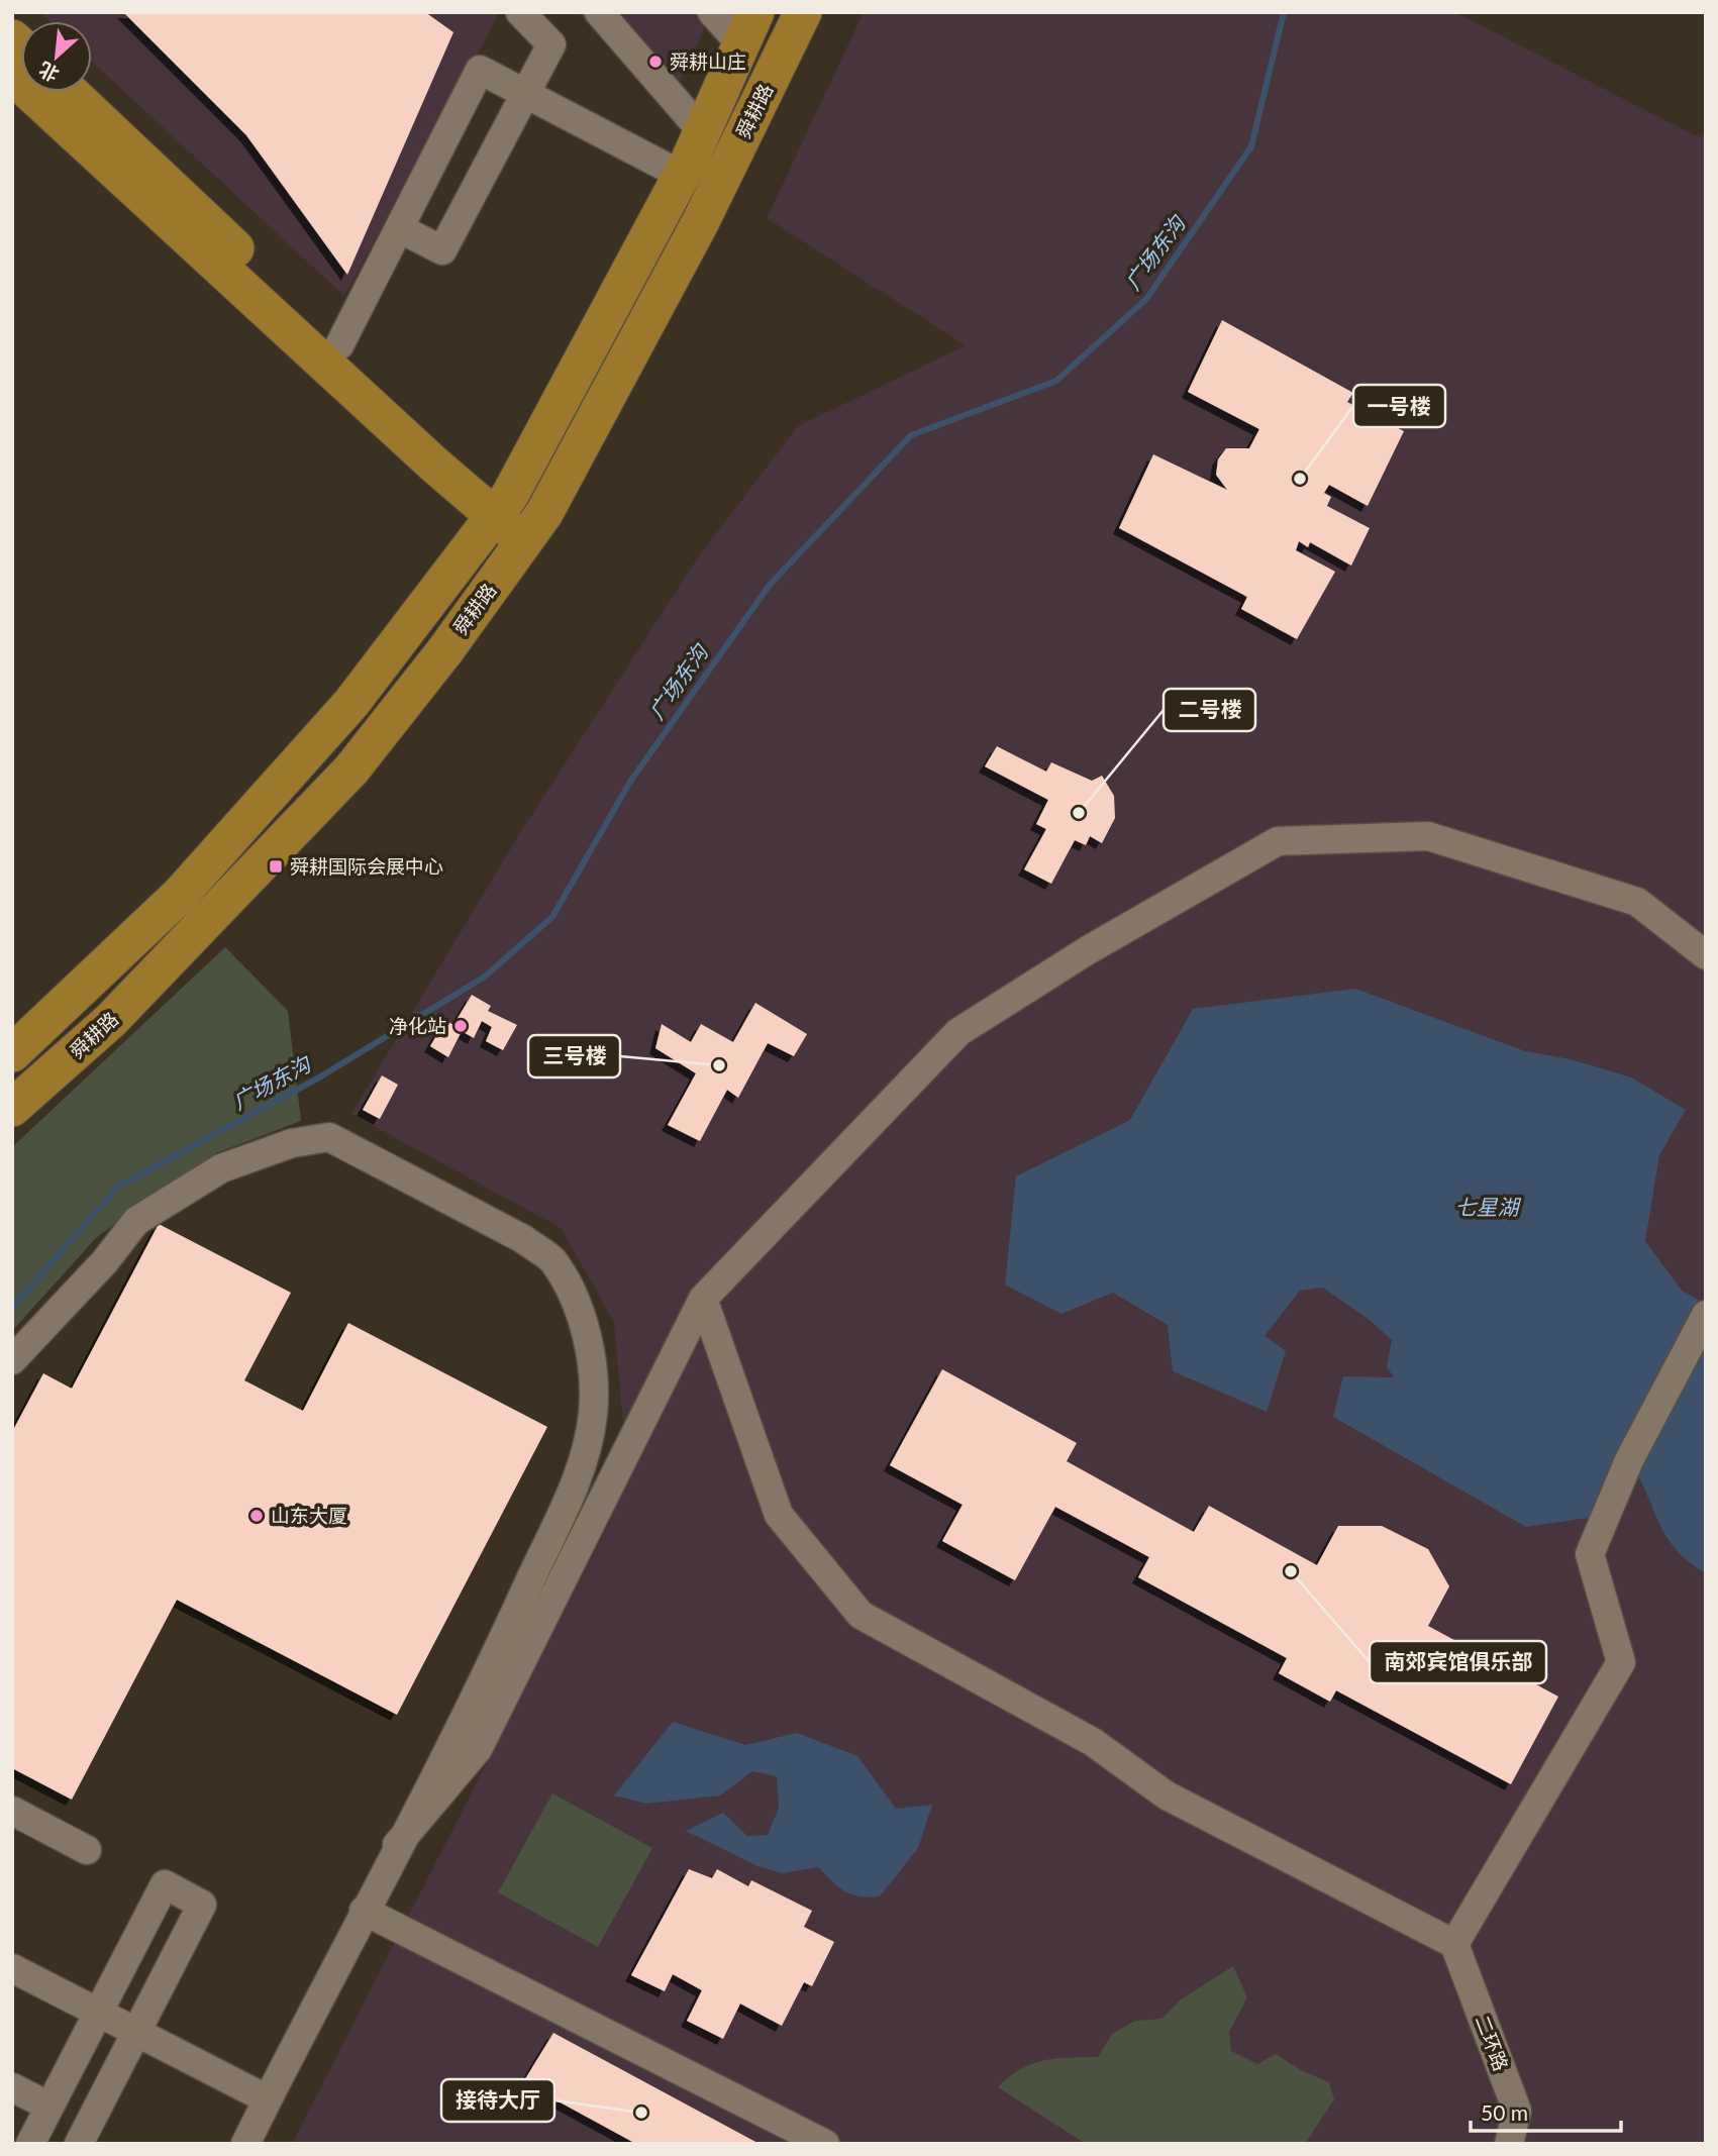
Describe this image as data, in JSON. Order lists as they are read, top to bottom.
{
  "streets": {
    "main road": ["舜耕路"],
    "street": ["二环路"]
  },
  "water": ["广场东沟", "七星湖"],
  "places": {
    "other": [
      "舜耕山庄",
      "一号楼",
      "二号楼",
      "净化站",
      "三号楼",
      "山东大厦",
      "南郊宾馆俱乐部",
      "接待大厅"
    ],
    "transit": ["舜耕国际会展中心"]
  },
  "scale_bar": "50 m",
  "north": "bottom left"
}
